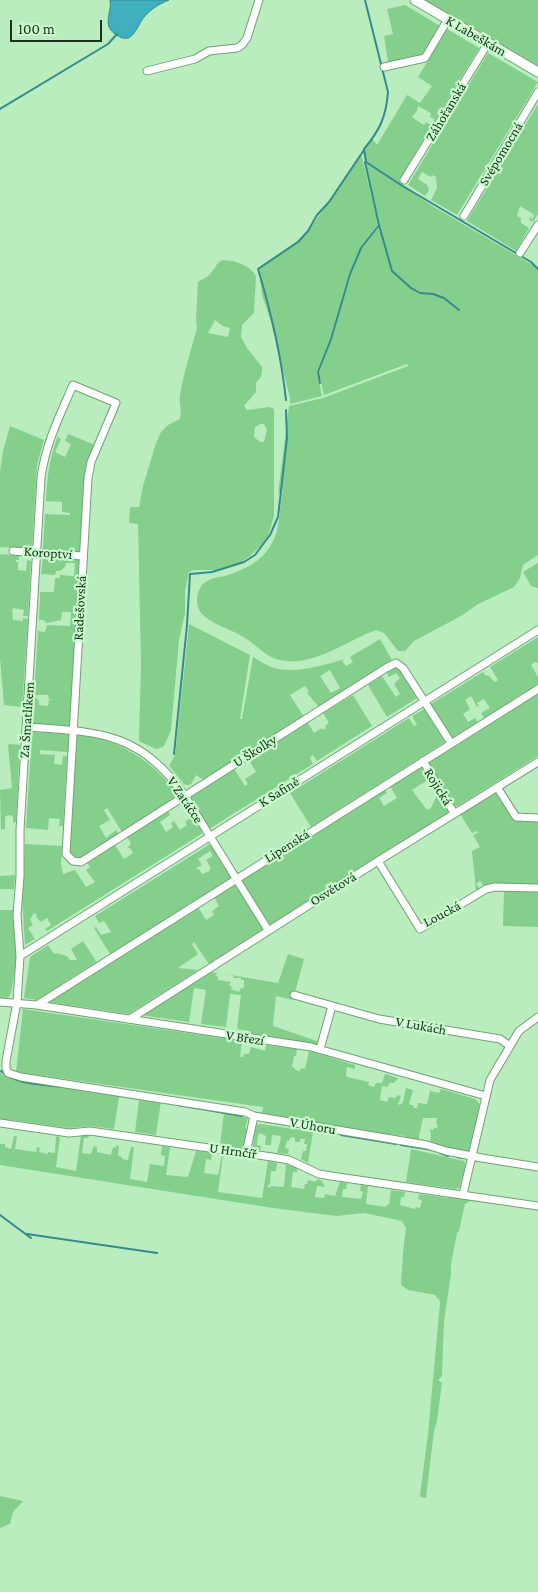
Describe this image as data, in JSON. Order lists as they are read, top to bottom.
{
  "streets": {
    "street": [
      "K Labeškám",
      "Záhořanská",
      "Svépomocná",
      "Koroptví",
      "Radešovská",
      "Za Šmatlíkem",
      "U Školky",
      "Rojická",
      "K Safině",
      "V Zatáčce",
      "Lipenská",
      "Osvětová",
      "Loucká",
      "V Lukách",
      "V Březí",
      "V Úhoru",
      "U Hrnčíř"
    ]
  },
  "crossings": [
    ["K Labeškám", "Záhořanská"],
    ["Koroptví", "Radešovská"],
    ["Koroptví", "Za Šmatlíkem"],
    ["Radešovská", "Za Šmatlíkem"],
    ["Radešovská", "U Školky"],
    ["Radešovská", "V Zatáčce"],
    ["Za Šmatlíkem", "K Safině"],
    ["Za Šmatlíkem", "V Zatáčce"],
    ["Za Šmatlíkem", "V Březí"],
    ["Za Šmatlíkem", "V Úhoru"],
    ["U Školky", "K Safině"],
    ["U Školky", "V Zatáčce"],
    ["Rojická", "Lipenská"],
    ["Rojická", "Osvětová"],
    ["K Safině", "V Zatáčce"],
    ["V Zatáčce", "Lipenská"],
    ["V Zatáčce", "Osvětová"],
    ["Lipenská", "V Březí"],
    ["Osvětová", "Loucká"],
    ["Osvětová", "V Březí"]
  ],
  "scale_bar": "100 m"
}
